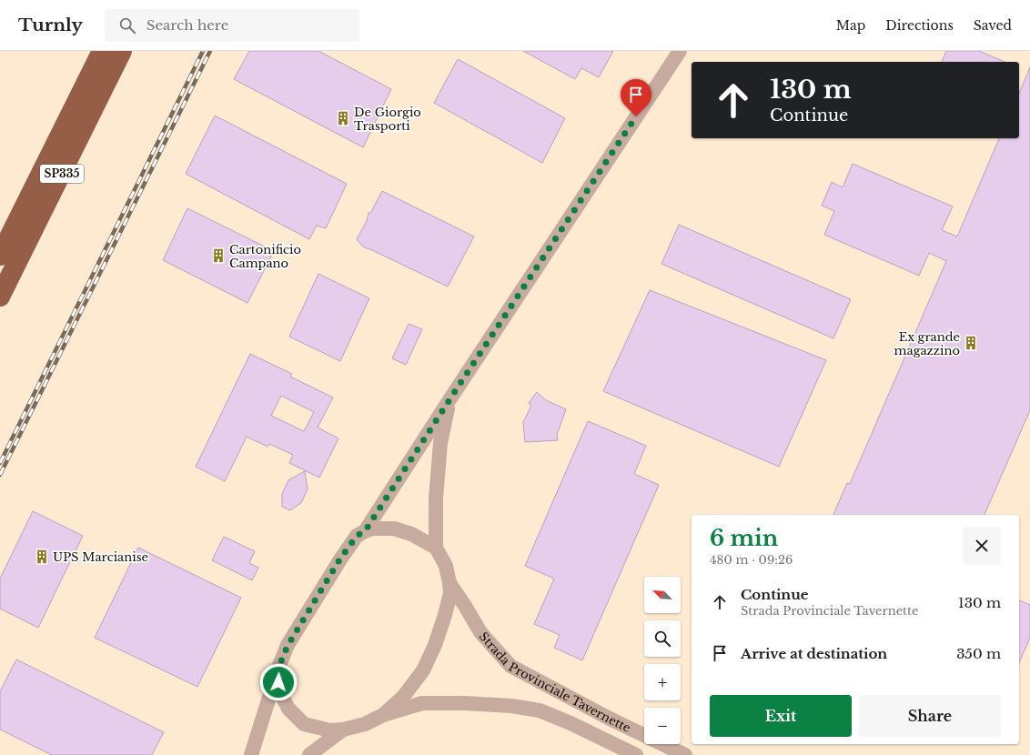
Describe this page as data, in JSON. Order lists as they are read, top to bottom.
{
  "streets": {
    "highway": ["SP335"],
    "street": ["Strada Provinciale Tavernette"]
  },
  "places": {
    "building": [
      "De Giorgio Trasporti",
      "Cartonificio Campano",
      "Ex grande magazzino",
      "UPS Marcianise"
    ]
  },
  "north": "top left",
  "page": {
    "header": "Turnly",
    "search": "Search here",
    "nav": ["Map", "Directions", "Saved"],
    "turn": ["130 m", "Continue"],
    "heading": ["6 min", "480 m · 09:26"],
    "map_buttons": ["+", "−"],
    "list": [
      {
        "name": "Continue",
        "note": "Strada Provinciale Tavernette",
        "value": "130 m"
      },
      {
        "name": "Arrive at destination",
        "value": "350 m"
      }
    ],
    "buttons": ["Exit", "Share"]
  }
}
